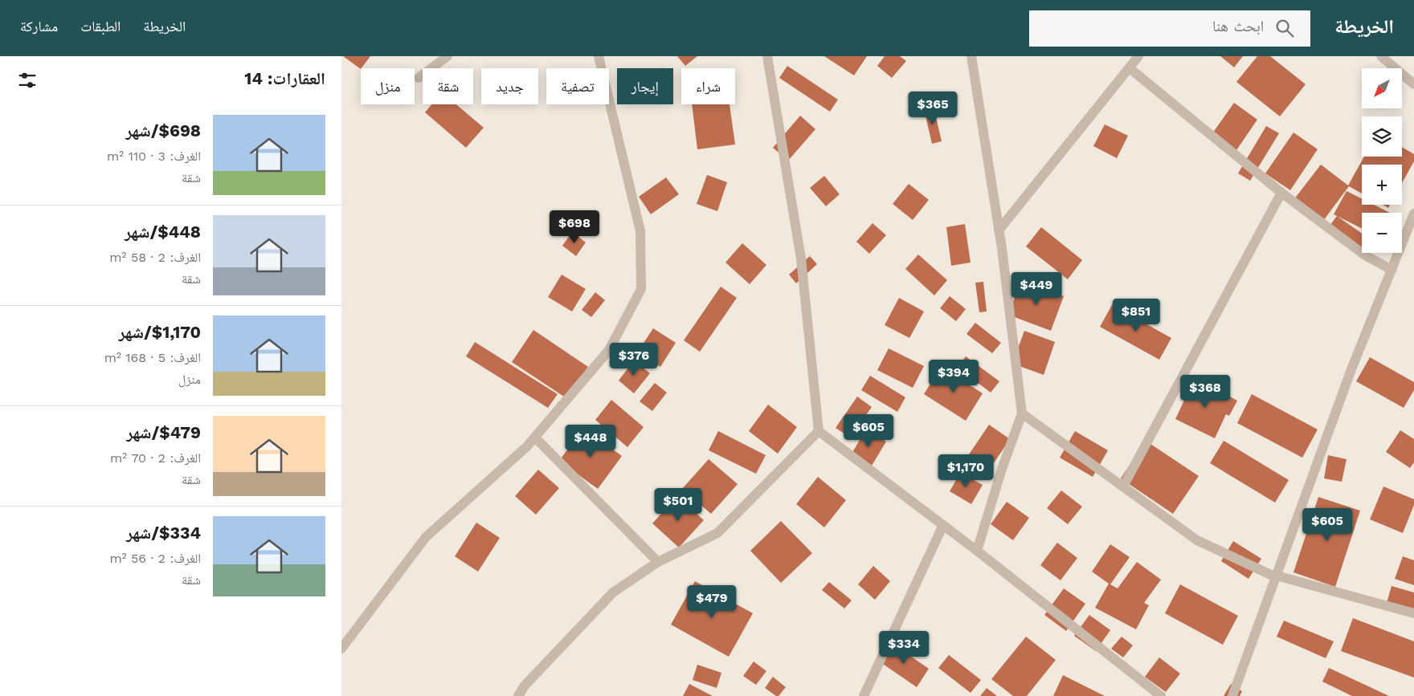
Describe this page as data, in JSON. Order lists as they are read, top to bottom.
{
  "north": "bottom left",
  "page": {
    "header": "الخريطة",
    "search": "ابحث هنا",
    "nav": ["الخريطة", "الطبقات", "مشاركة"],
    "heading": "العقارات: 14",
    "map_buttons": ["+", "−"],
    "chip": [
      "شراء",
      "إيجار",
      "تصفية",
      "جديد",
      "شقة",
      "منزل"
    ],
    "price": [
      "$365",
      "$698",
      "$449",
      "$851",
      "$376",
      "$394",
      "$368",
      "$605",
      "$448",
      "$1,170",
      "$501",
      "$605",
      "$479",
      "$334"
    ],
    "list": [
      {
        "name": "$698/شهر",
        "note": "الغرف: 3 · 110 m² · شقة"
      },
      {
        "name": "$448/شهر",
        "note": "الغرف: 2 · 58 m² · شقة"
      },
      {
        "name": "$1,170/شهر",
        "note": "الغرف: 5 · 168 m² · منزل"
      },
      {
        "name": "$479/شهر",
        "note": "الغرف: 2 · 70 m² · شقة"
      },
      {
        "name": "$334/شهر",
        "note": "الغرف: 2 · 56 m² · شقة"
      }
    ]
  }
}
